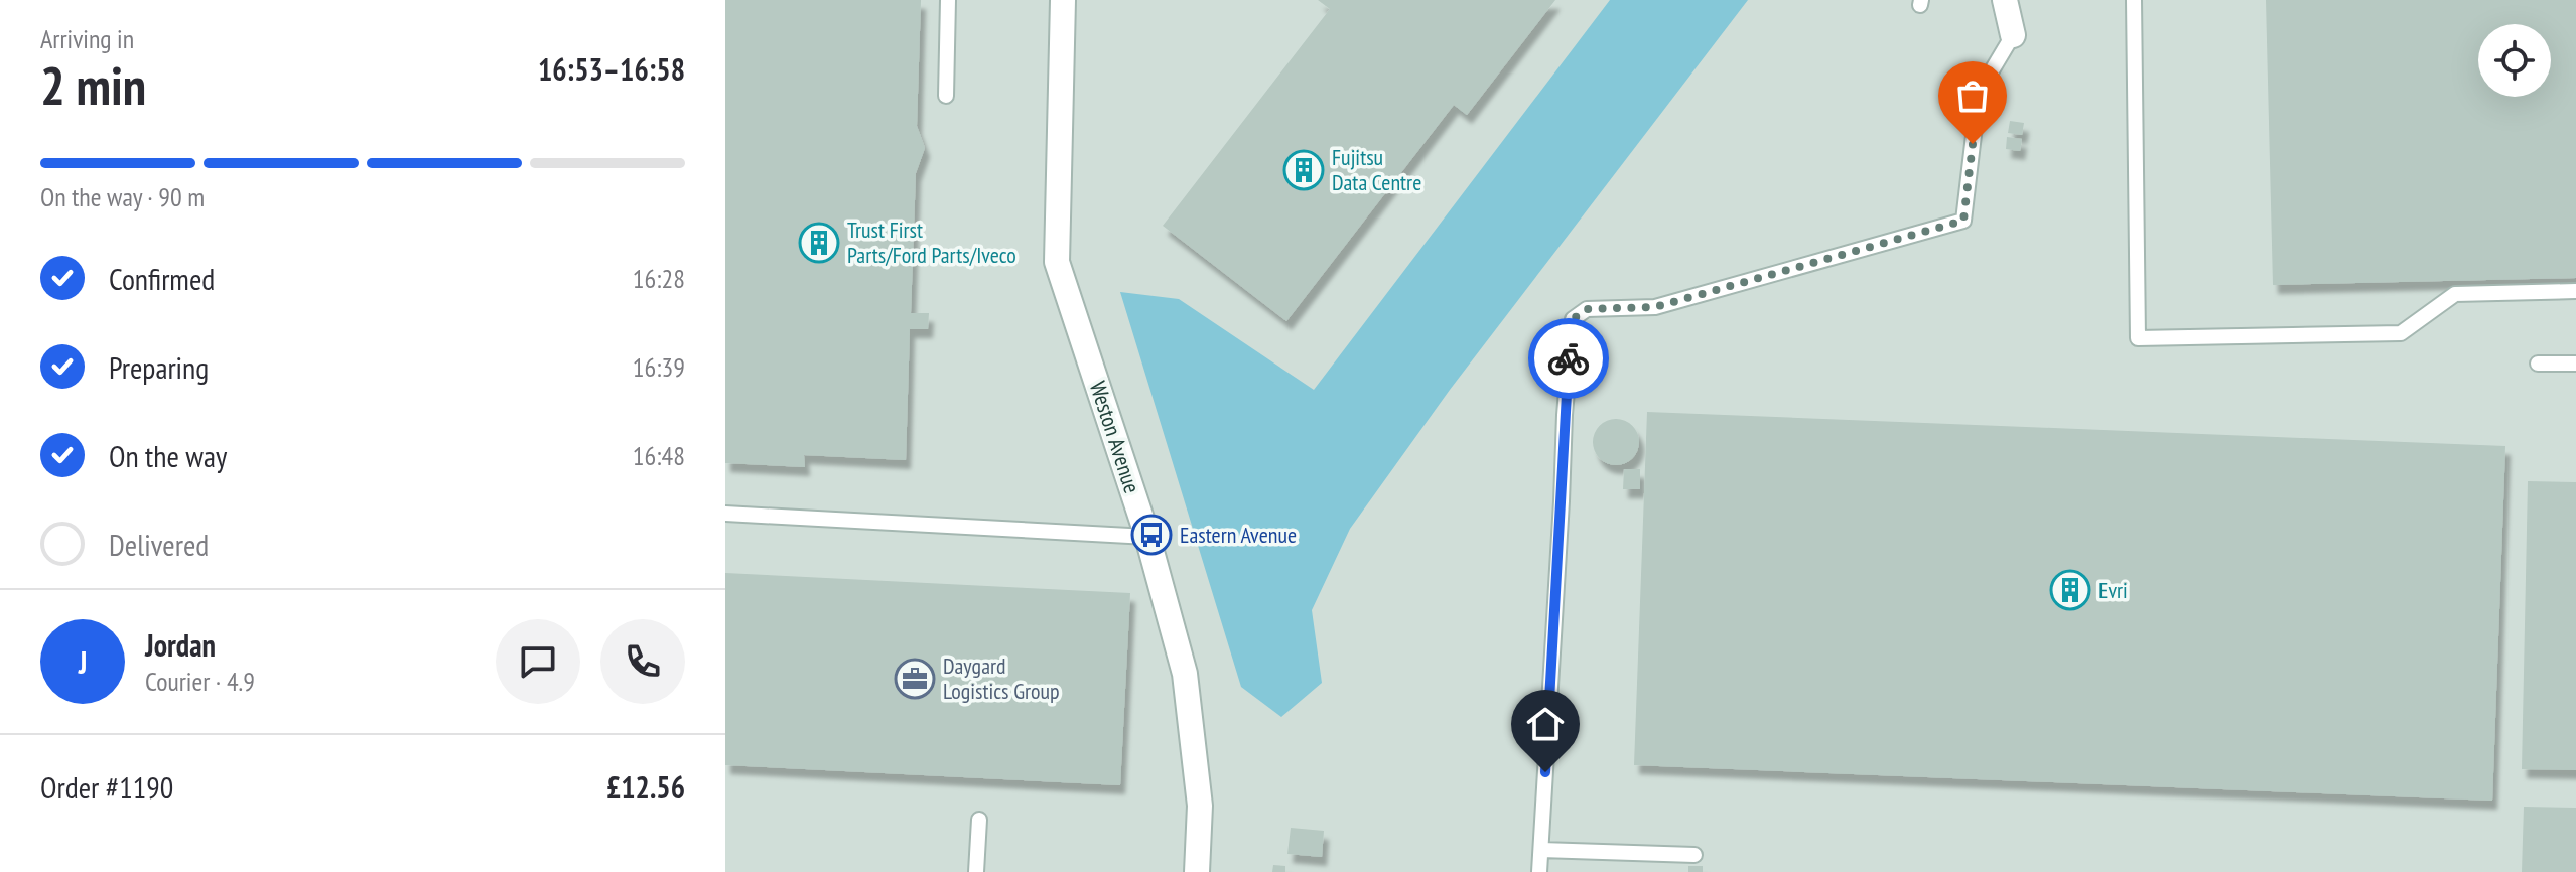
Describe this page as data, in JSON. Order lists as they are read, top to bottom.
{
  "streets": {
    "street": ["Weston Avenue"]
  },
  "places": {
    "building": ["Fujitsu Data Centre", "Trust First Parts/Ford Parts/Iveco", "Evri"],
    "bus stop": ["Eastern Avenue"],
    "office": ["Daygard Logistics Group"]
  },
  "page": {
    "heading": ["2 min", "Arriving in", "16:53–16:58"],
    "panel": [
      "Jordan",
      "Courier · 4.9",
      "Order #1190",
      "£12.56"
    ],
    "bar": "On the way · 90 m",
    "list": [
      ["Confirmed", "16:28"],
      ["Preparing", "16:39"],
      ["On the way", "16:48"],
      "Delivered"
    ],
    "round": "J"
  }
}
